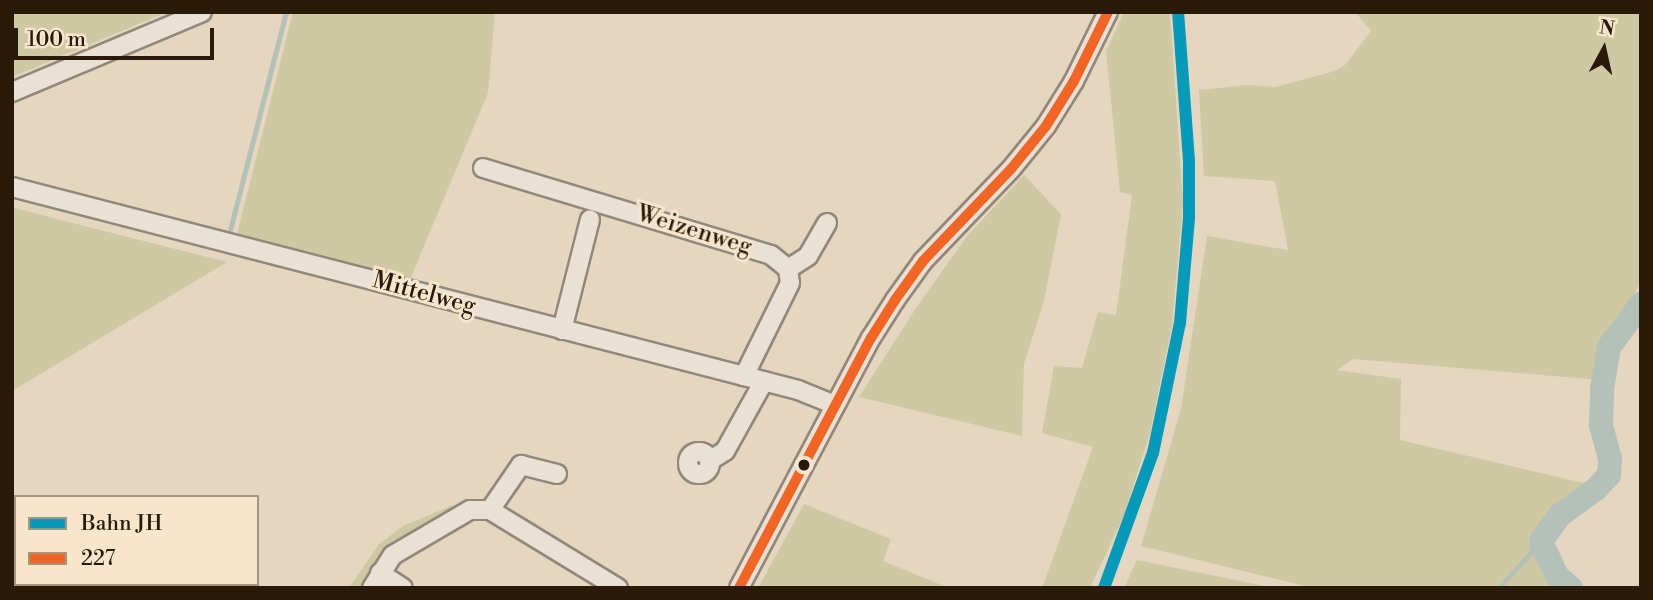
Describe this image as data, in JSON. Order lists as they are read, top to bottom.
{
  "streets": {
    "street": ["Weizenweg", "Mittelweg"]
  },
  "lines": ["rail line JH", "transit line 227"],
  "legend": ["Bahn JH", "227"],
  "scale_bar": "100 m",
  "north": "top"
}
